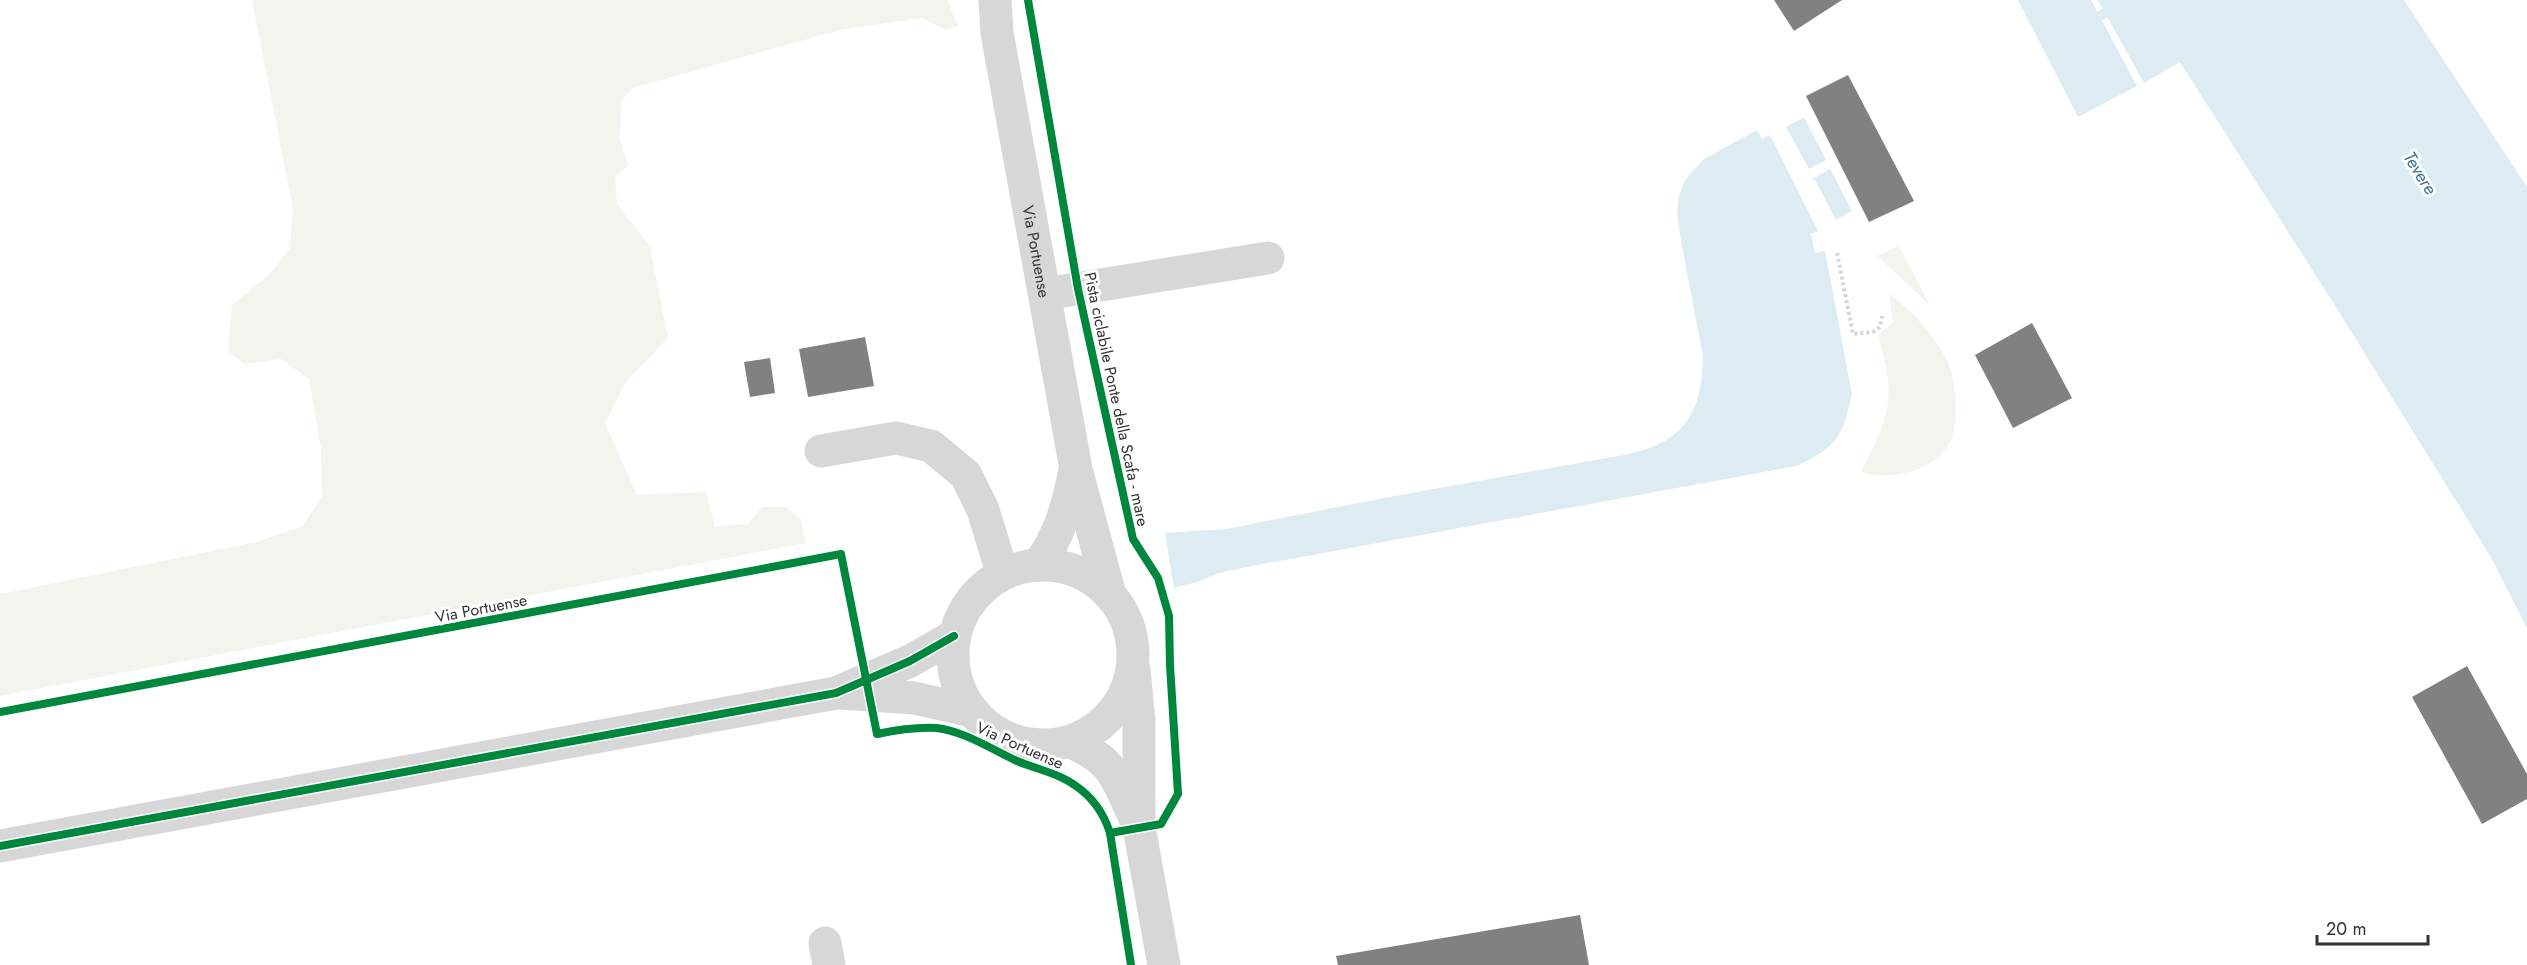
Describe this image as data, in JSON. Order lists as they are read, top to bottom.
{
  "streets": {
    "street": ["Via Portuense"],
    "cycle path": ["Pista ciclabile Ponte della Scafa - mare"]
  },
  "water": ["Tevere"],
  "scale_bar": "20 m"
}
